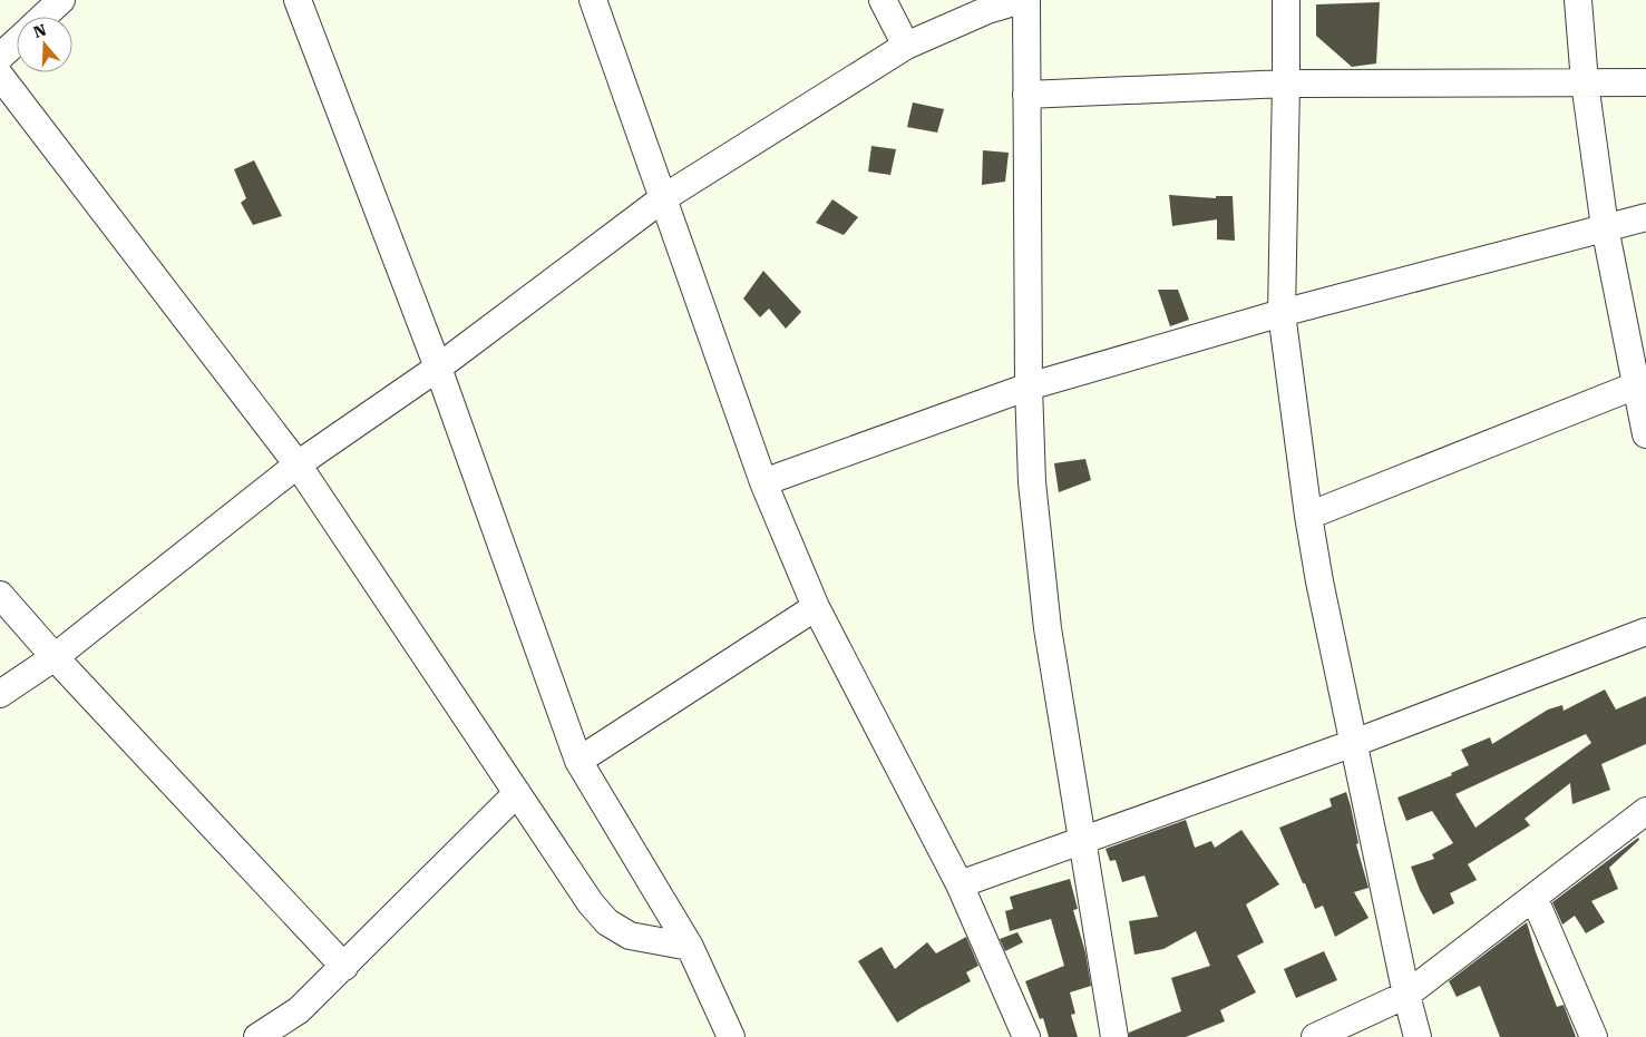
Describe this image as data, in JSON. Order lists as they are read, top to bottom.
{
  "north": "top"
}
